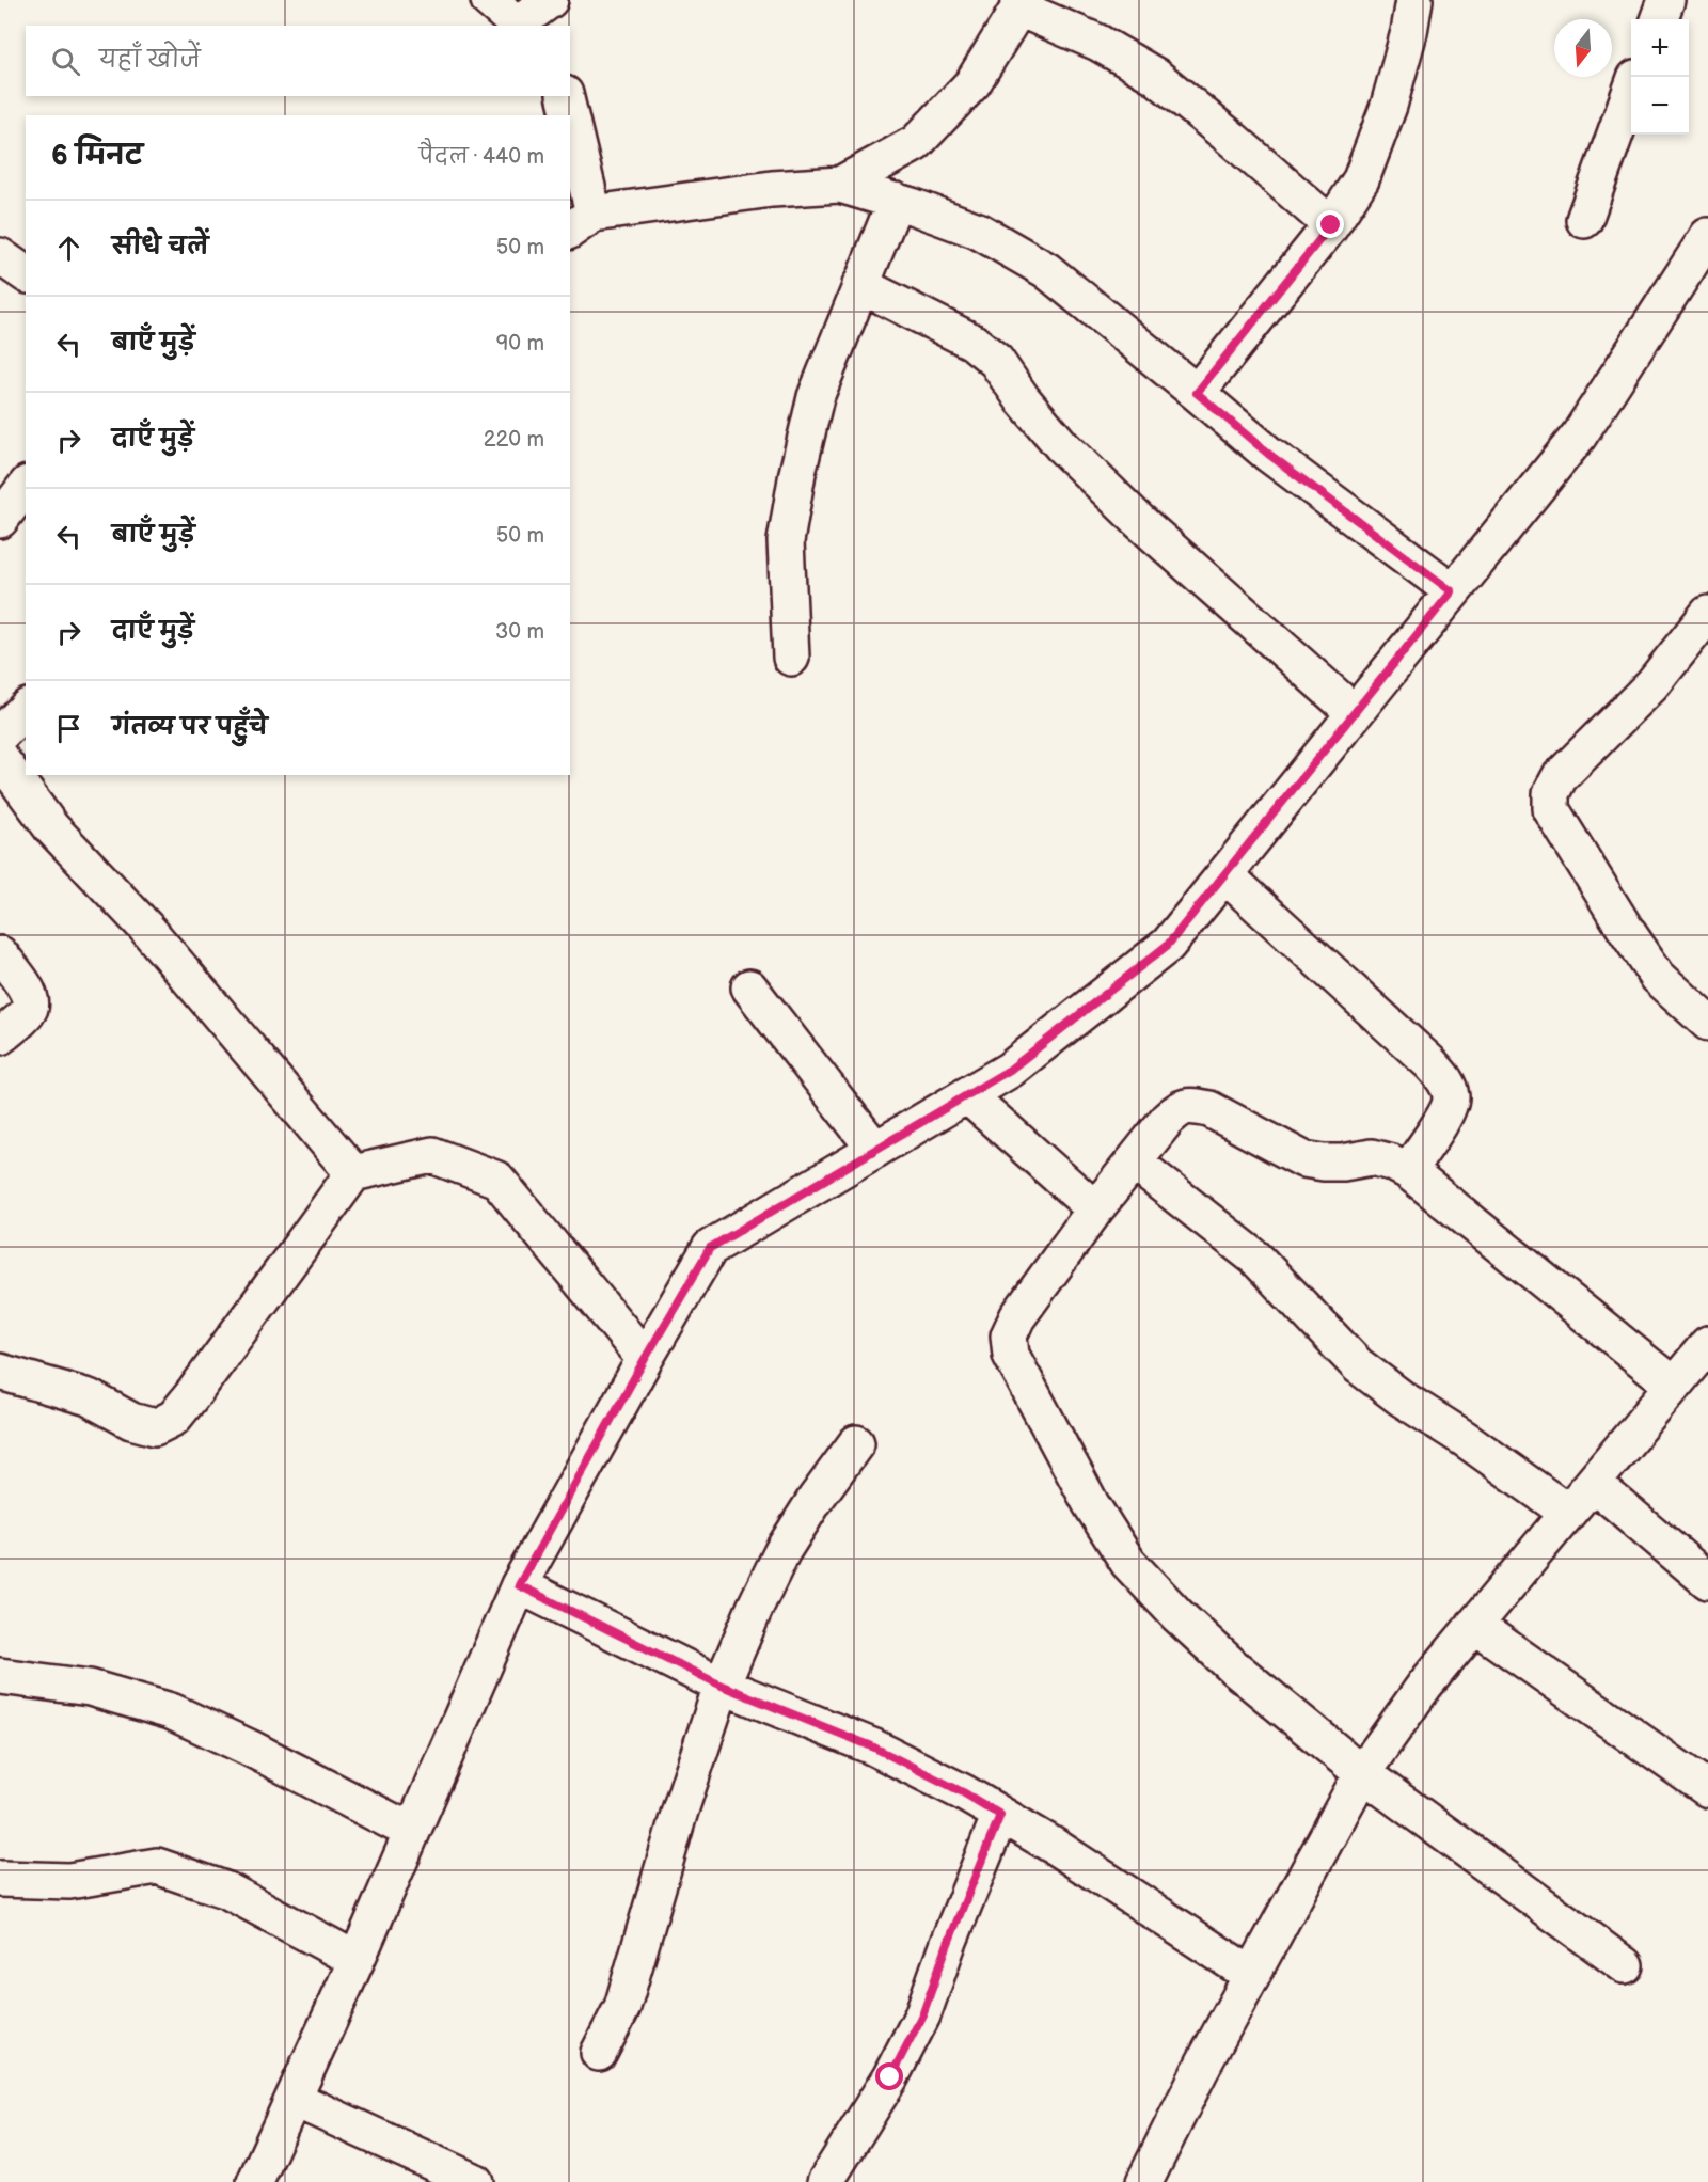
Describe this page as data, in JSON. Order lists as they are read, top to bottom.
{
  "north": "bottom",
  "page": {
    "map_buttons": ["+", "−"],
    "search": "यहाँ खोजें",
    "heading": ["6 मिनट", "पैदल · 440 m"],
    "list": [
      ["सीधे चलें", "50 m"],
      ["बाएँ मुड़ें", "90 m"],
      ["दाएँ मुड़ें", "220 m"],
      ["बाएँ मुड़ें", "50 m"],
      ["दाएँ मुड़ें", "30 m"],
      "गंतव्य पर पहुँचे"
    ]
  }
}
